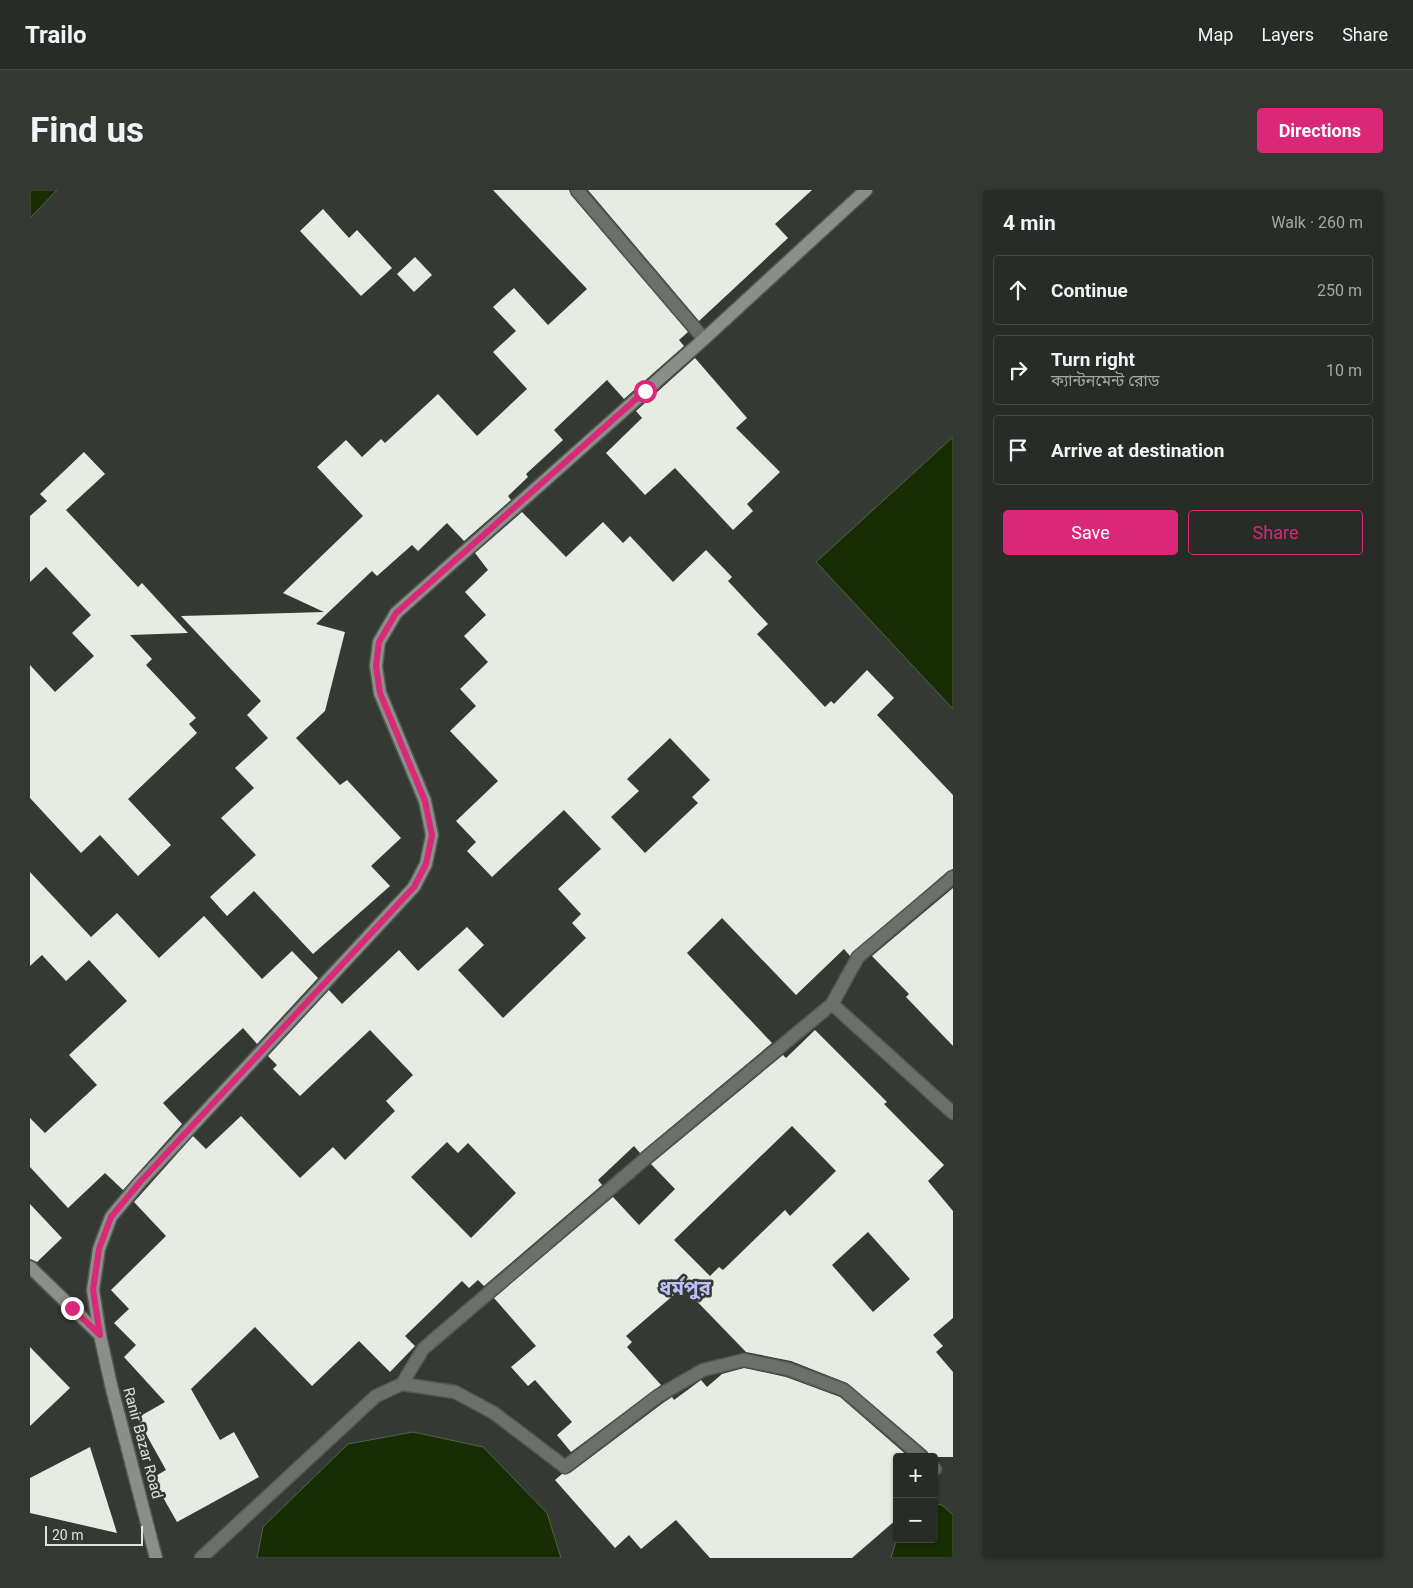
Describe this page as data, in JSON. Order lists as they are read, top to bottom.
{
  "streets": {
    "main road": ["Ranir Bazar Road"]
  },
  "districts": ["ধর্মপুর"],
  "scale_bar": "20 m",
  "page": {
    "header": "Trailo",
    "nav": ["Map", "Layers", "Share"],
    "buttons": [
      "Directions",
      ["Save", "Share"]
    ],
    "title": "Find us",
    "heading": ["4 min", "Walk · 260 m"],
    "list": [
      ["Continue", "250 m"],
      ["Turn right", "ক্যান্টনমেন্ট রোড", "10 m"],
      "Arrive at destination"
    ],
    "map_buttons": ["+", "−"],
    "scale": "20 m"
  }
}
